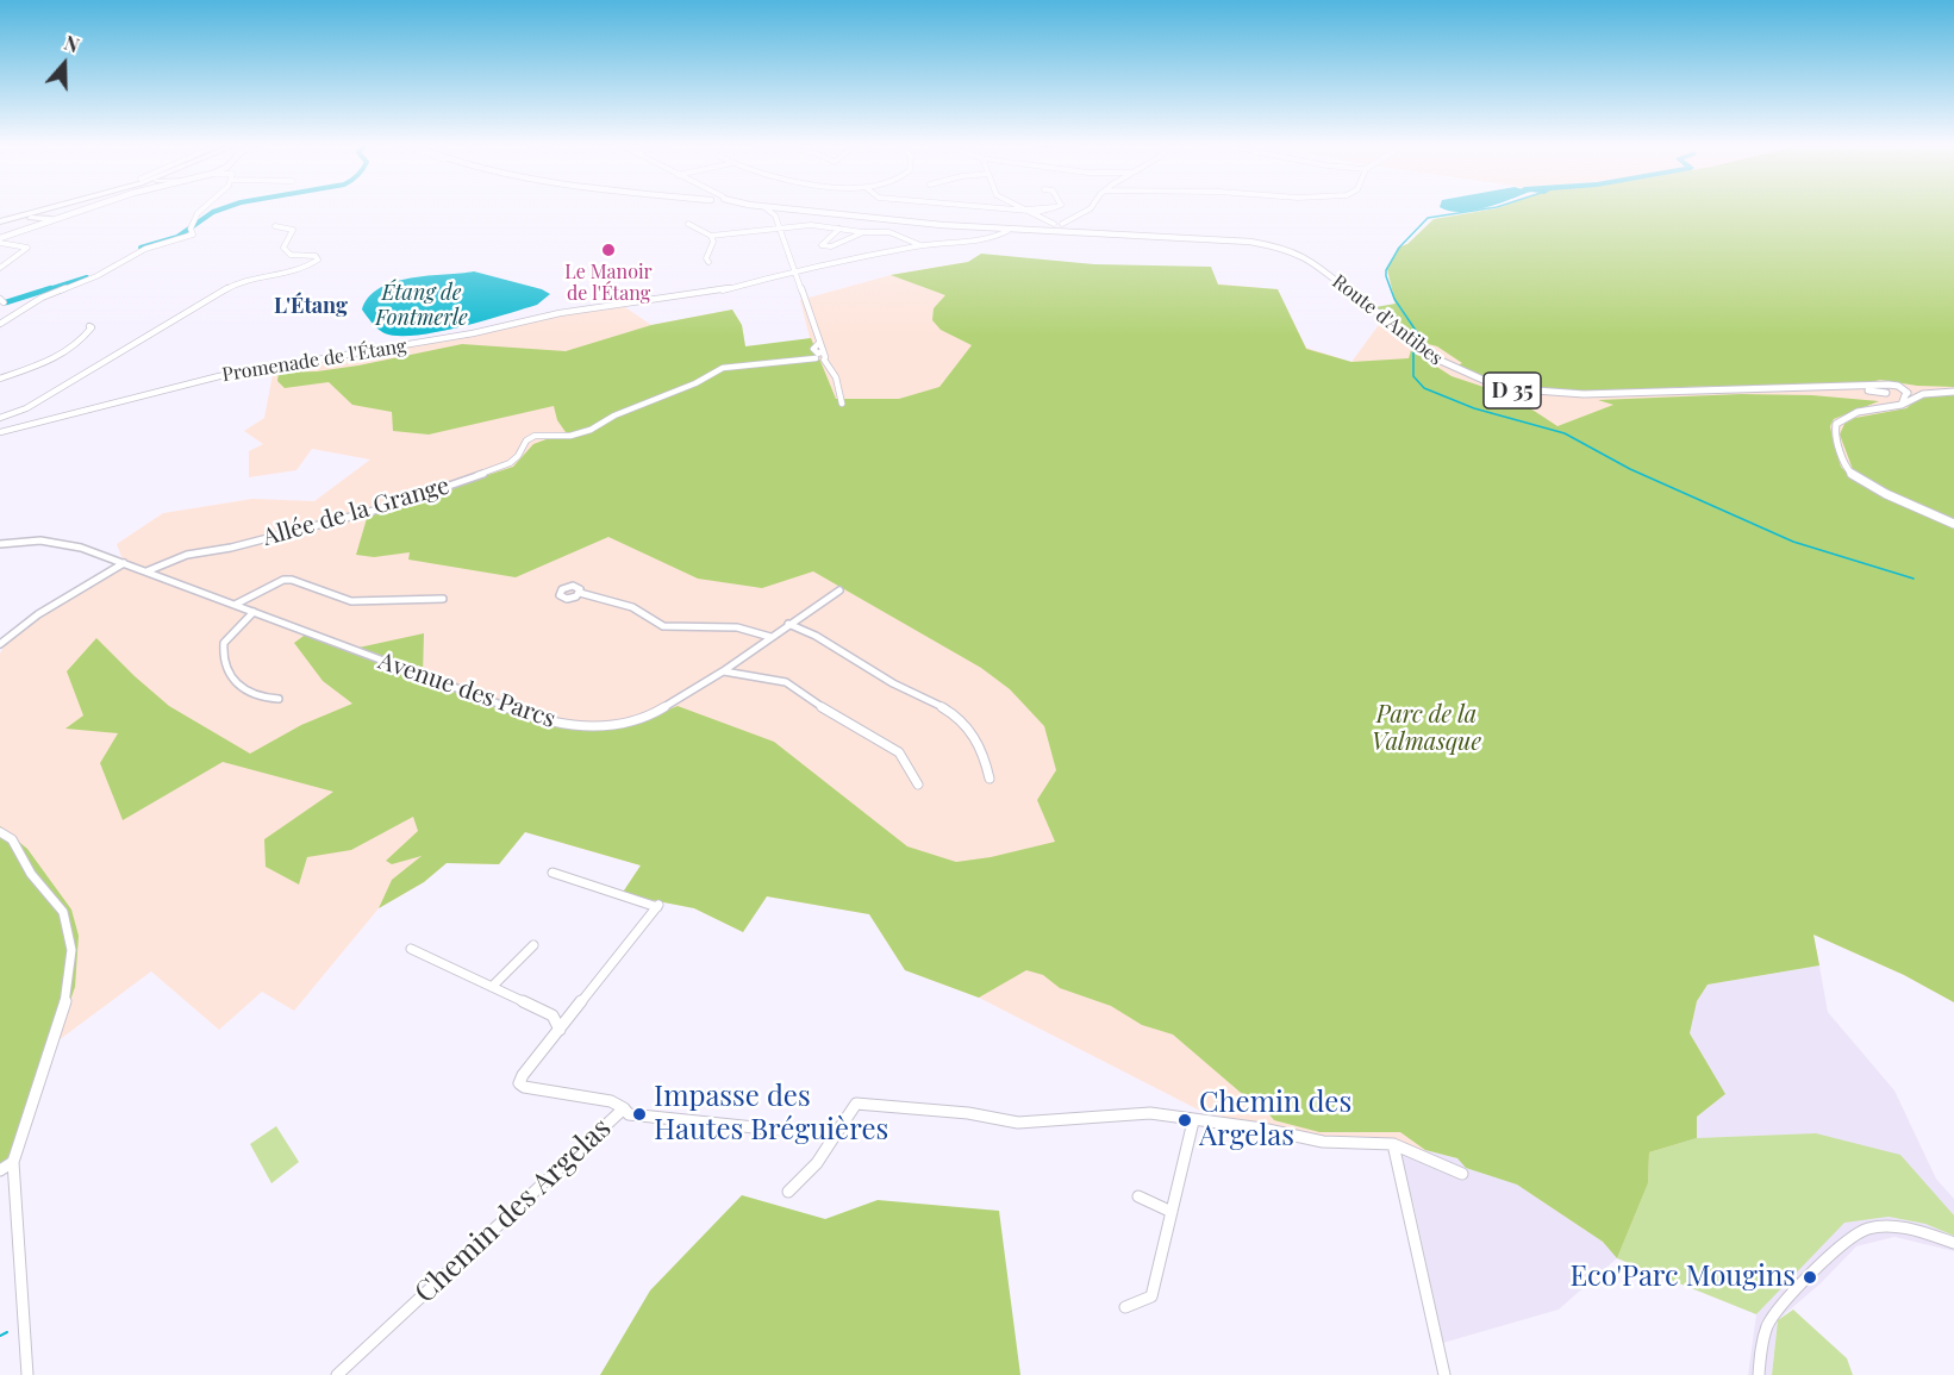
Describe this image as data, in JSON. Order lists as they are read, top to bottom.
{
  "streets": {
    "main road": ["Route d'Antibes", "D 35"],
    "street": [
      "Promenade de l'Étang",
      "Allée de la Grange",
      "Avenue des Parcs",
      "Chemin des Argelas"
    ]
  },
  "crossings": [
    ["Allée de la Grange", "Avenue des Parcs"]
  ],
  "districts": ["L'Étang"],
  "water": ["Étang de Fontmerle"],
  "parks": ["Parc de la Valmasque"],
  "places": [
    "Le Manoir de l'Étang",
    "Impasse des Hautes Bréguières",
    "Chemin des Argelas",
    "Eco'Parc Mougins"
  ],
  "north": "top"
}
